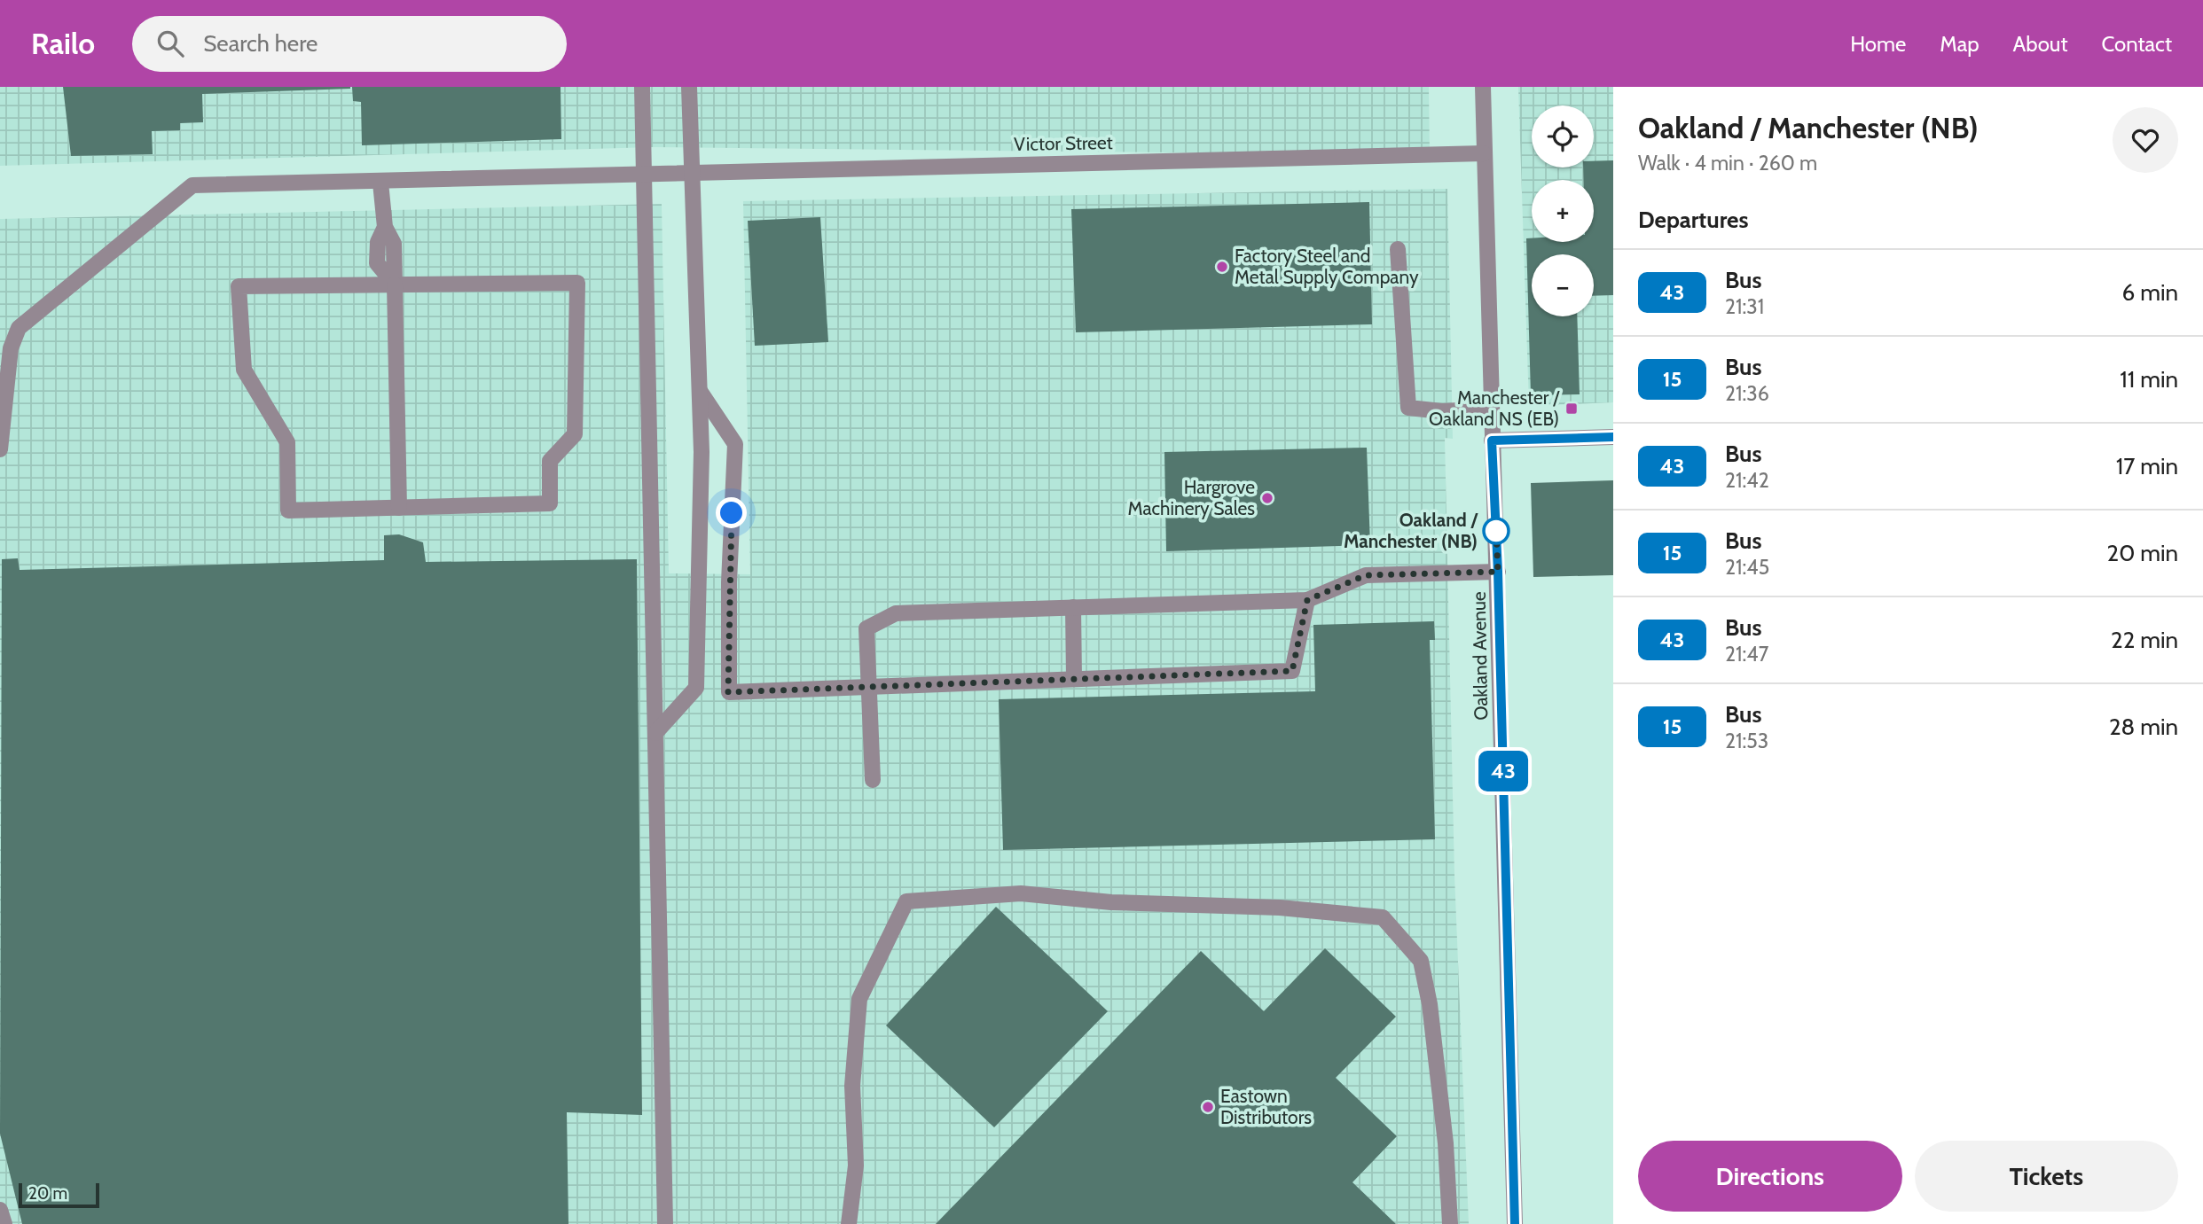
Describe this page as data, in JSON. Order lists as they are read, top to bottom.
{
  "streets": {
    "street": ["Victor Street", "Oakland Avenue"]
  },
  "crossings": [
    ["Victor Street", "Oakland Avenue"]
  ],
  "places": {
    "other": [
      "Factory Steel and Metal Supply Company",
      "Hargrove Machinery Sales",
      "Oakland / Manchester (NB)",
      "Eastown Distributors"
    ],
    "transit": ["Manchester / Oakland NS (EB)"]
  },
  "lines": ["bus line 43"],
  "scale_bar": "20 m",
  "page": {
    "header": "Railo",
    "search": "Search here",
    "nav": [
      "Home",
      "Map",
      "About",
      "Contact"
    ],
    "on_map": "43",
    "heading": [
      ["Oakland / Manchester (NB)", "Walk · 4 min · 260 m"],
      "Departures"
    ],
    "map_buttons": ["+", "−"],
    "list": [
      {
        "mark": "43",
        "name": "Bus",
        "note": "21:31",
        "value": "6 min"
      },
      {
        "mark": "15",
        "name": "Bus",
        "note": "21:36",
        "value": "11 min"
      },
      {
        "mark": "43",
        "name": "Bus",
        "note": "21:42",
        "value": "17 min"
      },
      {
        "mark": "15",
        "name": "Bus",
        "note": "21:45",
        "value": "20 min"
      },
      {
        "mark": "43",
        "name": "Bus",
        "note": "21:47",
        "value": "22 min"
      },
      {
        "mark": "15",
        "name": "Bus",
        "note": "21:53",
        "value": "28 min"
      }
    ],
    "buttons": ["Directions", "Tickets"],
    "scale": "20 m"
  }
}
